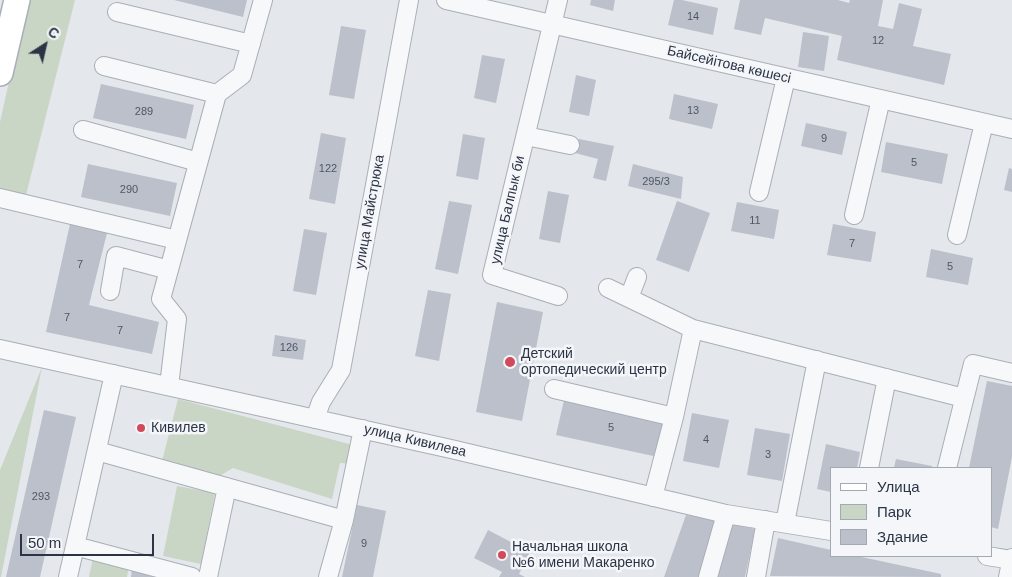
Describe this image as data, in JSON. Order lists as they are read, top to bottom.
{
  "streets": {
    "street": [
      "Байсейітова көшесі",
      "улица Балпык би",
      "улица Майстрюка",
      "улица Кивилева"
    ]
  },
  "crossings": [
    ["Байсейітова көшесі", "улица Балпык би"],
    ["улица Майстрюка", "улица Кивилева"]
  ],
  "places": ["Детский ортопедический центр", "Кивилев", "Начальная школа №6 имени Макаренко"],
  "house_numbers": [
    "14",
    "12",
    "13",
    "289",
    "9",
    "5",
    "122",
    "295/3",
    "290",
    "11",
    "7",
    "7",
    "5",
    "7",
    "7",
    "126",
    "5",
    "4",
    "3",
    "293",
    "9"
  ],
  "legend": ["Улица", "Парк", "Здание"],
  "scale_bar": "50 m",
  "north": "top right"
}
